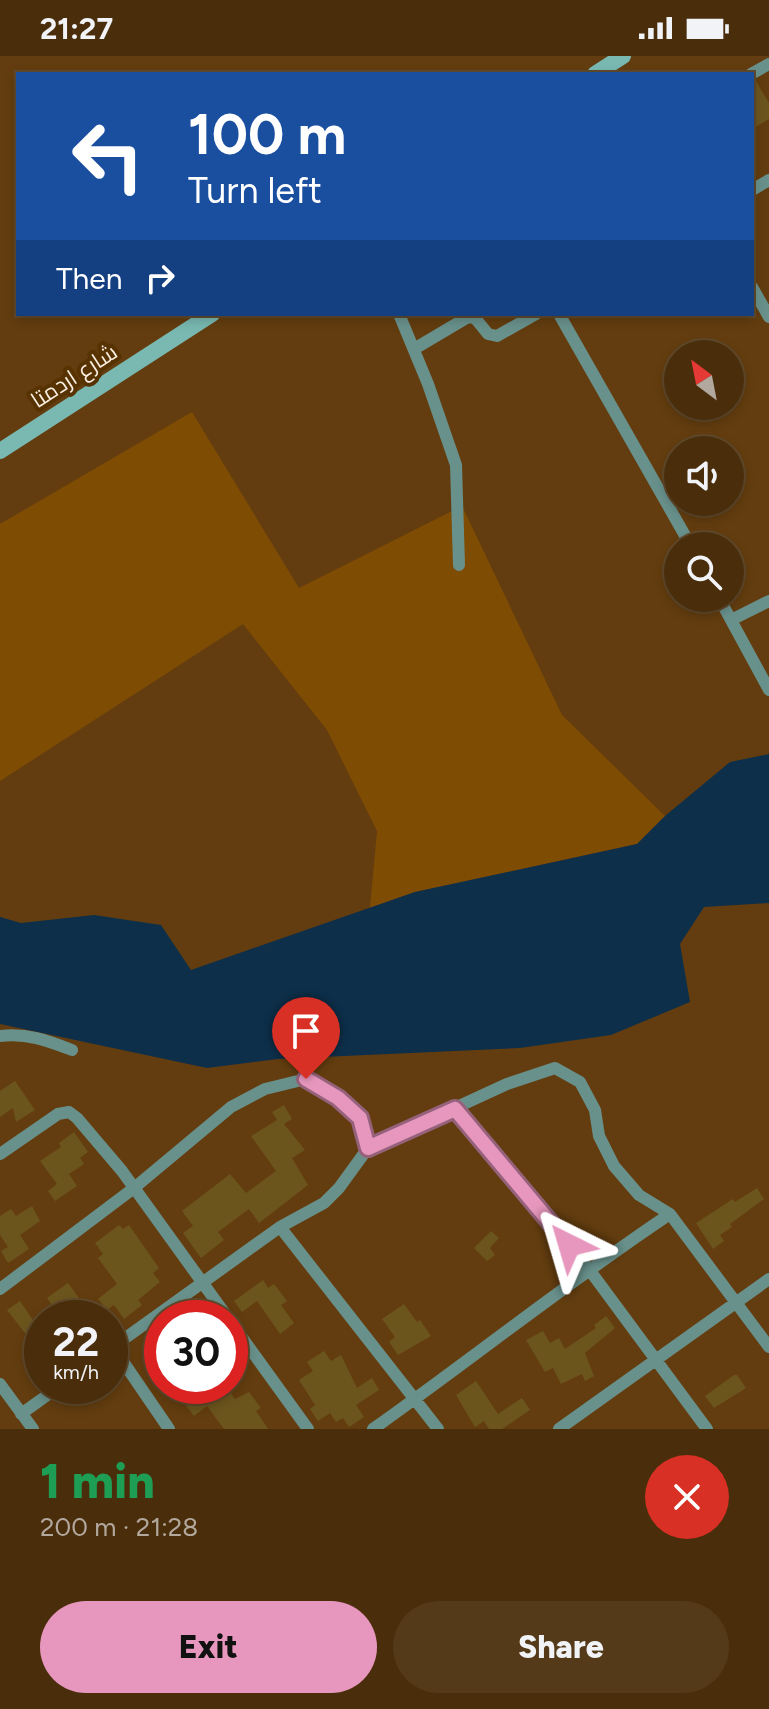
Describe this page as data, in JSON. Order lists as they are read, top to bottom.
{
  "streets": {
    "main road": ["شارع اردمتا"]
  },
  "north": "top left",
  "page": {
    "status": "21:27",
    "turn": ["100 m", "Turn left"],
    "then": "Then",
    "speed": "22 km/h",
    "limit": "30",
    "heading": ["1 min", "200 m · 21:28"],
    "buttons": ["Exit", "Share"]
  }
}
